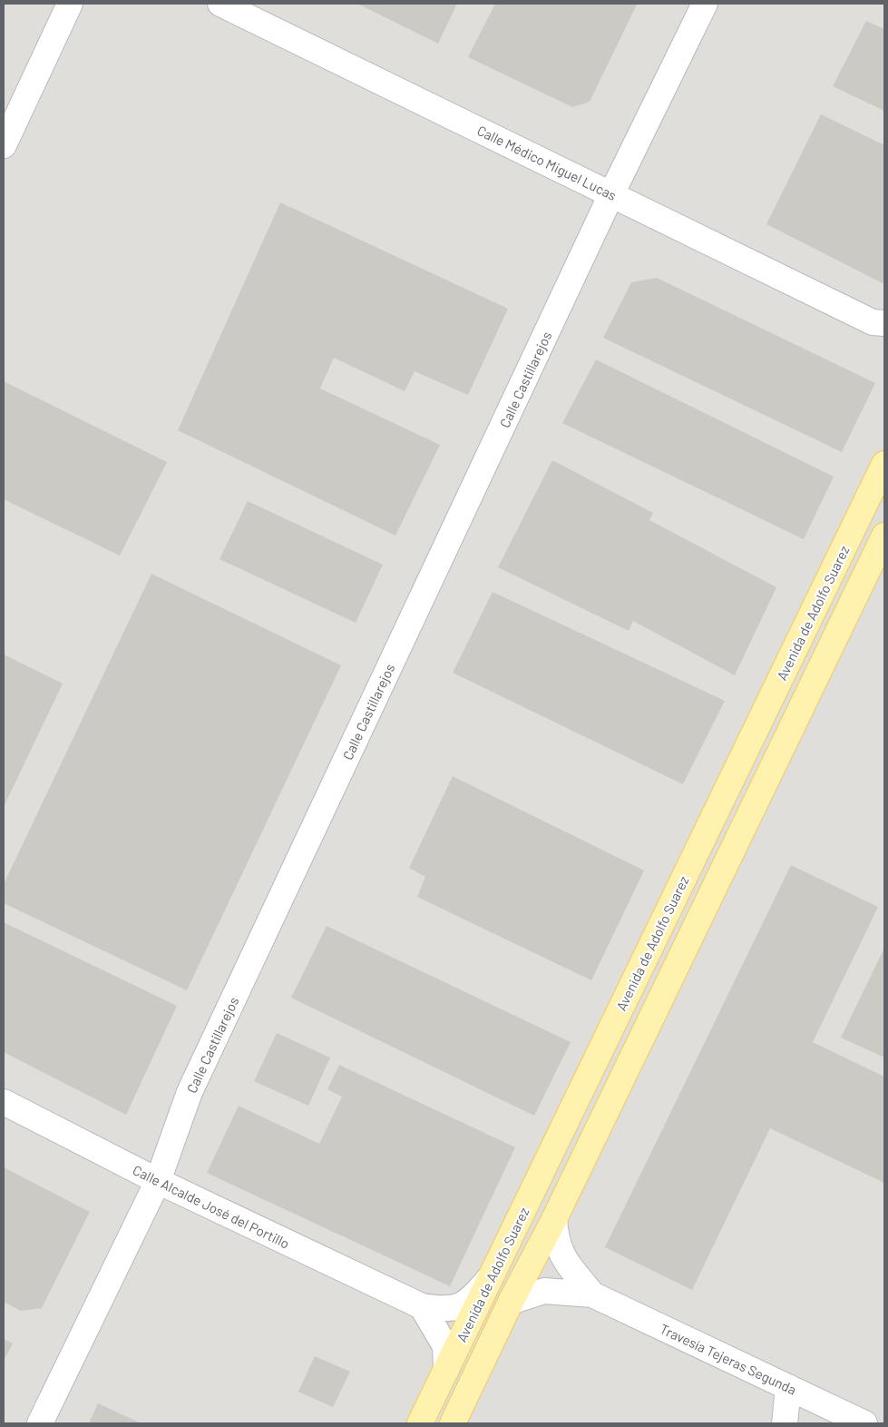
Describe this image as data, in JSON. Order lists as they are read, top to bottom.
{
  "streets": {
    "main road": ["Avenida de Adolfo Suarez"],
    "street": [
      "Calle Médico Miguel Lucas",
      "Calle Castillarejos",
      "Calle Alcalde José del Portillo",
      "Travesía Tejeras Segunda"
    ]
  },
  "crossings": [
    ["Calle Médico Miguel Lucas", "Calle Castillarejos"],
    ["Calle Castillarejos", "Calle Alcalde José del Portillo"]
  ]
}
